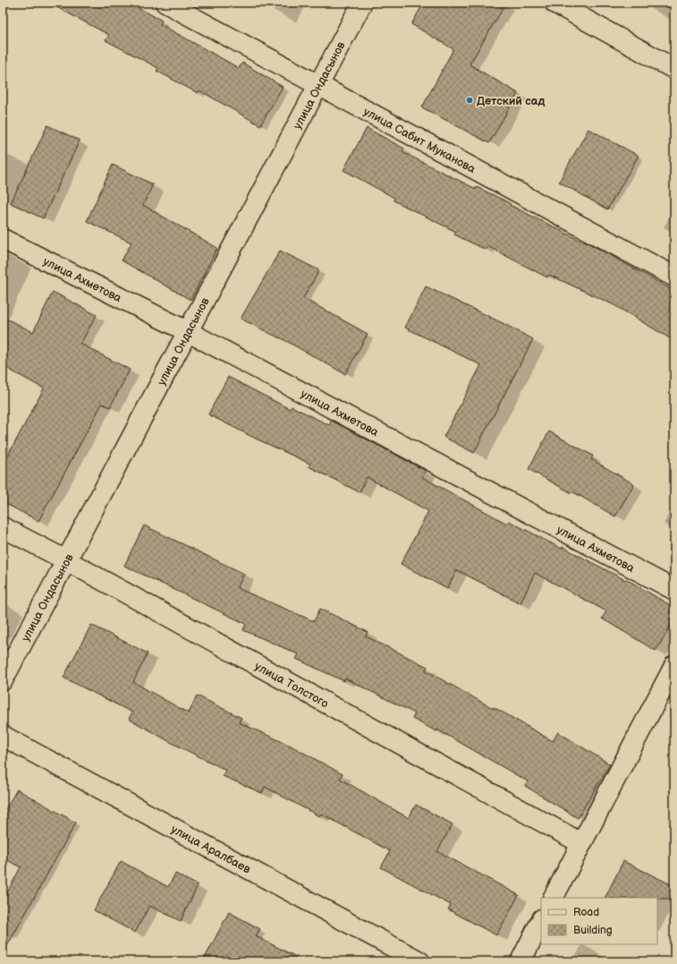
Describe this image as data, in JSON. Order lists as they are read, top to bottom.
{
  "streets": {
    "street": [
      "улица Ондасынов",
      "улица Сабит Муканова",
      "улица Ахметова",
      "улица Толстого",
      "улица Аралбаев"
    ]
  },
  "crossings": [
    ["улица Ондасынов", "улица Сабит Муканова"],
    ["улица Ондасынов", "улица Ахметова"],
    ["улица Ондасынов", "улица Толстого"]
  ],
  "places": ["Детский сад"],
  "legend": ["Road", "Building"]
}
